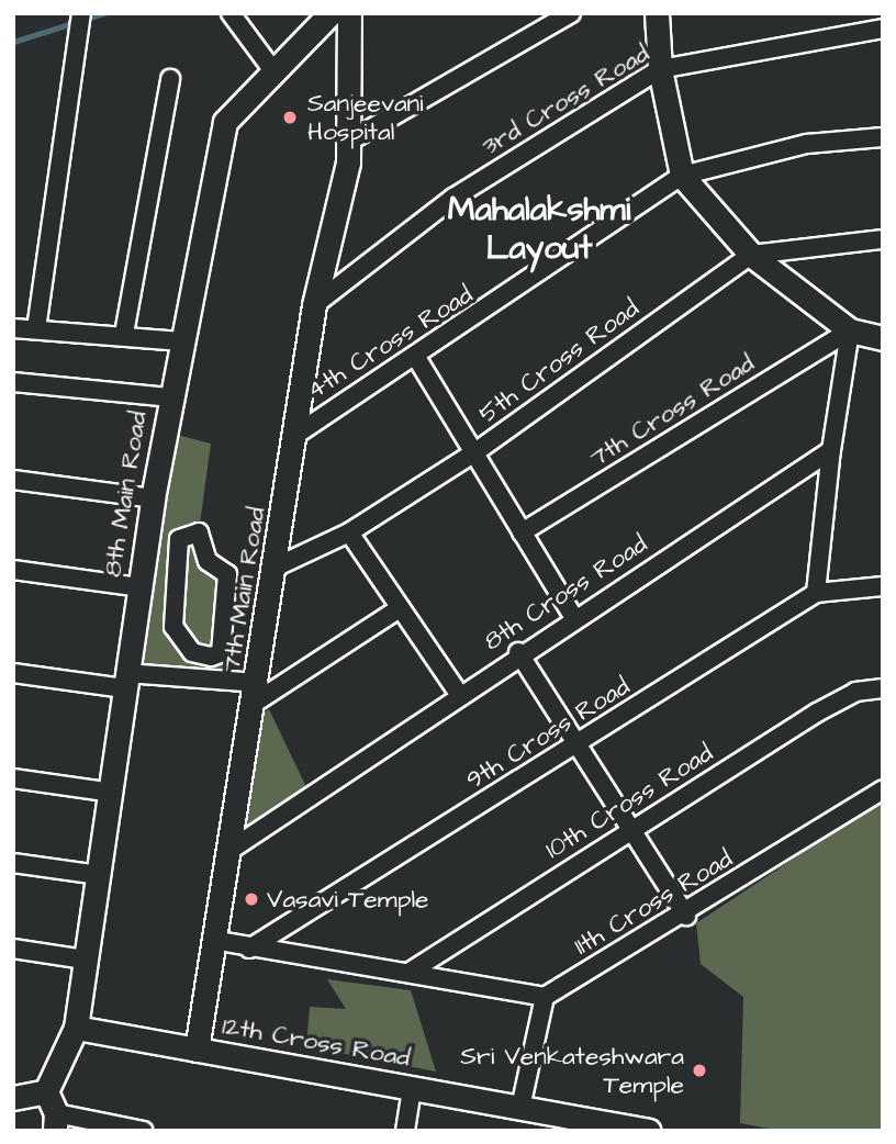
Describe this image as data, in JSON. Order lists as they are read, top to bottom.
{
  "streets": {
    "street": [
      "3rd Cross Road",
      "4th Cross Road",
      "5th Cross Road",
      "7th Cross Road",
      "8th Main Road",
      "7th Main Road",
      "8th Cross Road",
      "9th Cross Road",
      "10th Cross Road",
      "11th Cross Road",
      "12th Cross Road"
    ]
  },
  "crossings": [
    ["3rd Cross Road", "7th Main Road"],
    ["4th Cross Road", "7th Main Road"],
    ["5th Cross Road", "7th Main Road"],
    ["8th Main Road", "12th Cross Road"],
    ["7th Main Road", "8th Cross Road"],
    ["7th Main Road", "12th Cross Road"]
  ],
  "districts": ["Mahalakshmi Layout"],
  "places": ["Sanjeevani Hospital", "Vasavi Temple", "Sri Venkateshwara Temple"]
}
